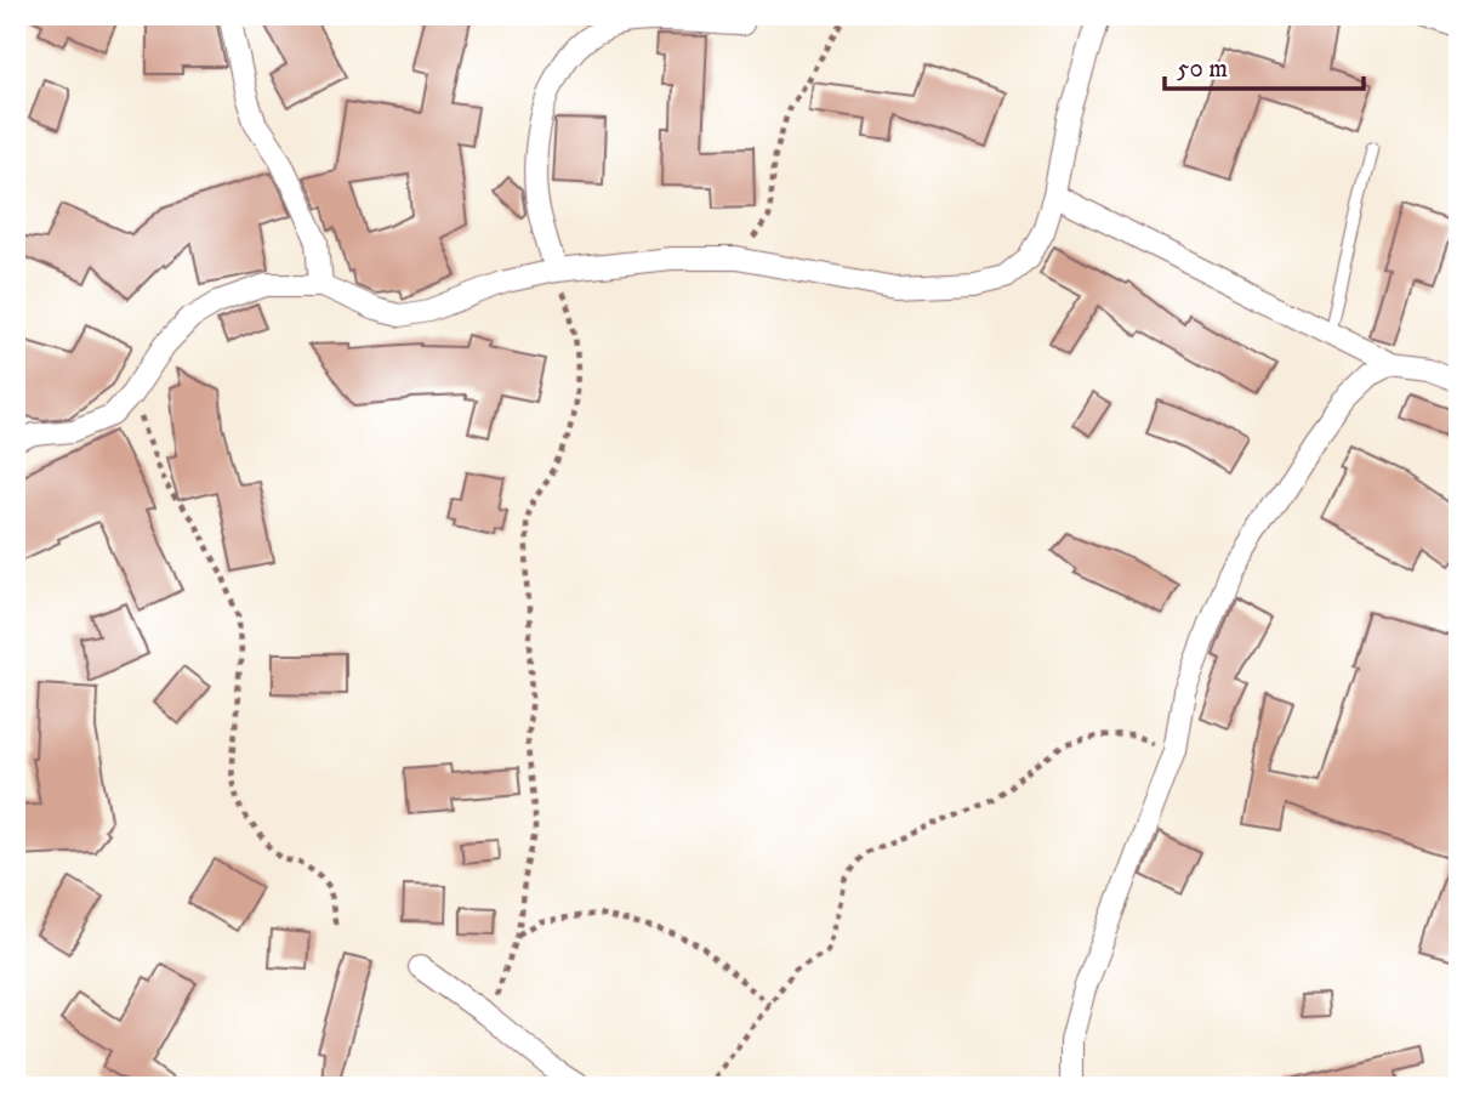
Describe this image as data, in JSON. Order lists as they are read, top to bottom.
{
  "scale_bar": "50 m"
}
